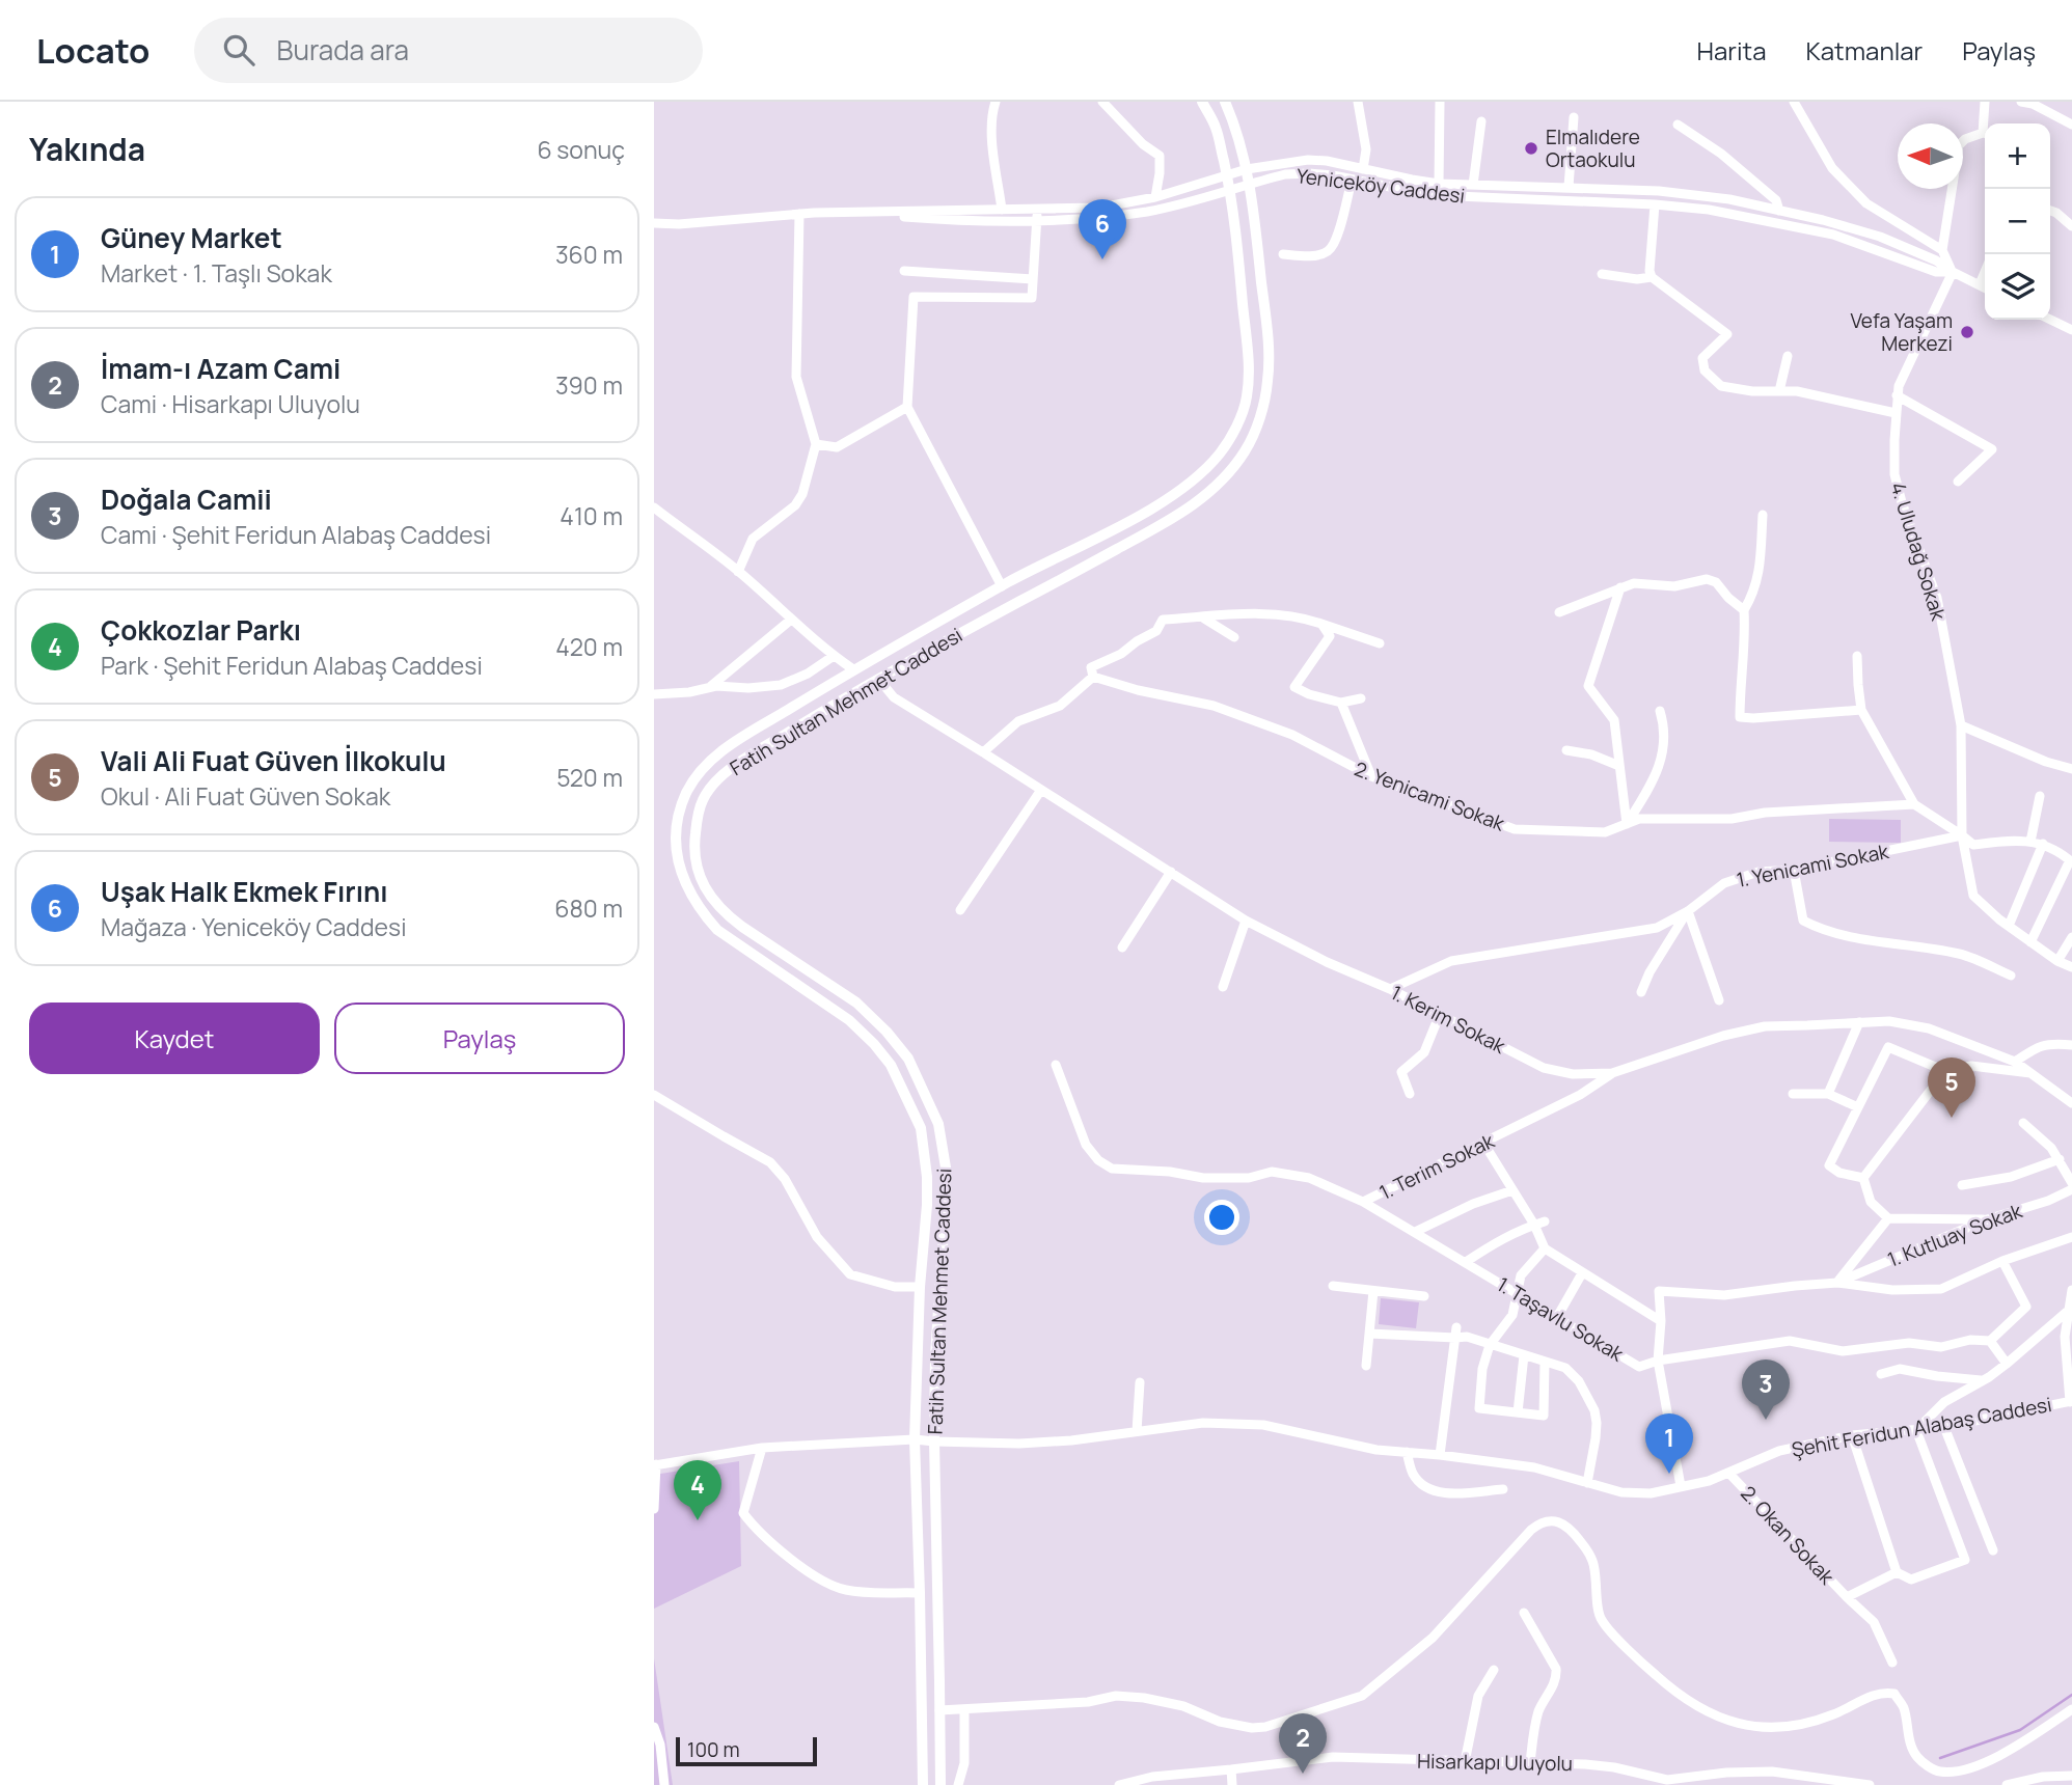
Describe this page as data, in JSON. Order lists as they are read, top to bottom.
{
  "streets": {
    "main road": ["Fatih Sultan Mehmet Caddesi"],
    "street": [
      "Yeniceköy Caddesi",
      "4. Uludağ Sokak",
      "2. Yenicami Sokak",
      "1. Yenicami Sokak",
      "1. Kerim Sokak",
      "1. Terim Sokak",
      "1. Kutluay Sokak",
      "1. Taşavlu Sokak",
      "Şehit Feridun Alabaş Caddesi",
      "2. Okan Sokak",
      "Hisarkapı Uluyolu"
    ]
  },
  "crossings": [
    ["Yeniceköy Caddesi", "4. Uludağ Sokak"],
    ["Yeniceköy Caddesi", "Fatih Sultan Mehmet Caddesi"],
    ["4. Uludağ Sokak", "1. Yenicami Sokak"],
    ["Fatih Sultan Mehmet Caddesi", "1. Kerim Sokak"],
    ["Fatih Sultan Mehmet Caddesi", "Şehit Feridun Alabaş Caddesi"],
    ["1. Yenicami Sokak", "1. Kerim Sokak"],
    ["1. Kerim Sokak", "1. Terim Sokak"],
    ["1. Terim Sokak", "1. Taşavlu Sokak"],
    ["Şehit Feridun Alabaş Caddesi", "2. Okan Sokak"]
  ],
  "places": ["Elmalıdere Ortaokulu", "Vefa Yaşam Merkezi"],
  "scale_bar": "100 m",
  "north": "left",
  "page": {
    "header": "Locato",
    "search": "Burada ara",
    "nav": ["Harita", "Katmanlar", "Paylaş"],
    "heading": ["Yakında", "6 sonuç"],
    "map_buttons": ["+", "−"],
    "list": [
      {
        "mark": "1",
        "name": "Güney Market",
        "note": "Market · 1. Taşlı Sokak",
        "value": "360 m"
      },
      {
        "mark": "2",
        "name": "İmam-ı Azam Cami",
        "note": "Cami · Hisarkapı Uluyolu",
        "value": "390 m"
      },
      {
        "mark": "3",
        "name": "Doğala Camii",
        "note": "Cami · Şehit Feridun Alabaş Caddesi",
        "value": "410 m"
      },
      {
        "mark": "4",
        "name": "Çokkozlar Parkı",
        "note": "Park · Şehit Feridun Alabaş Caddesi",
        "value": "420 m"
      },
      {
        "mark": "5",
        "name": "Vali Ali Fuat Güven İlkokulu",
        "note": "Okul · Ali Fuat Güven Sokak",
        "value": "520 m"
      },
      {
        "mark": "6",
        "name": "Uşak Halk Ekmek Fırını",
        "note": "Mağaza · Yeniceköy Caddesi",
        "value": "680 m"
      }
    ],
    "pins": [
      "6",
      "5",
      "3",
      "1",
      "4",
      "2"
    ],
    "buttons": ["Kaydet", "Paylaş"],
    "scale": "100 m"
  }
}
